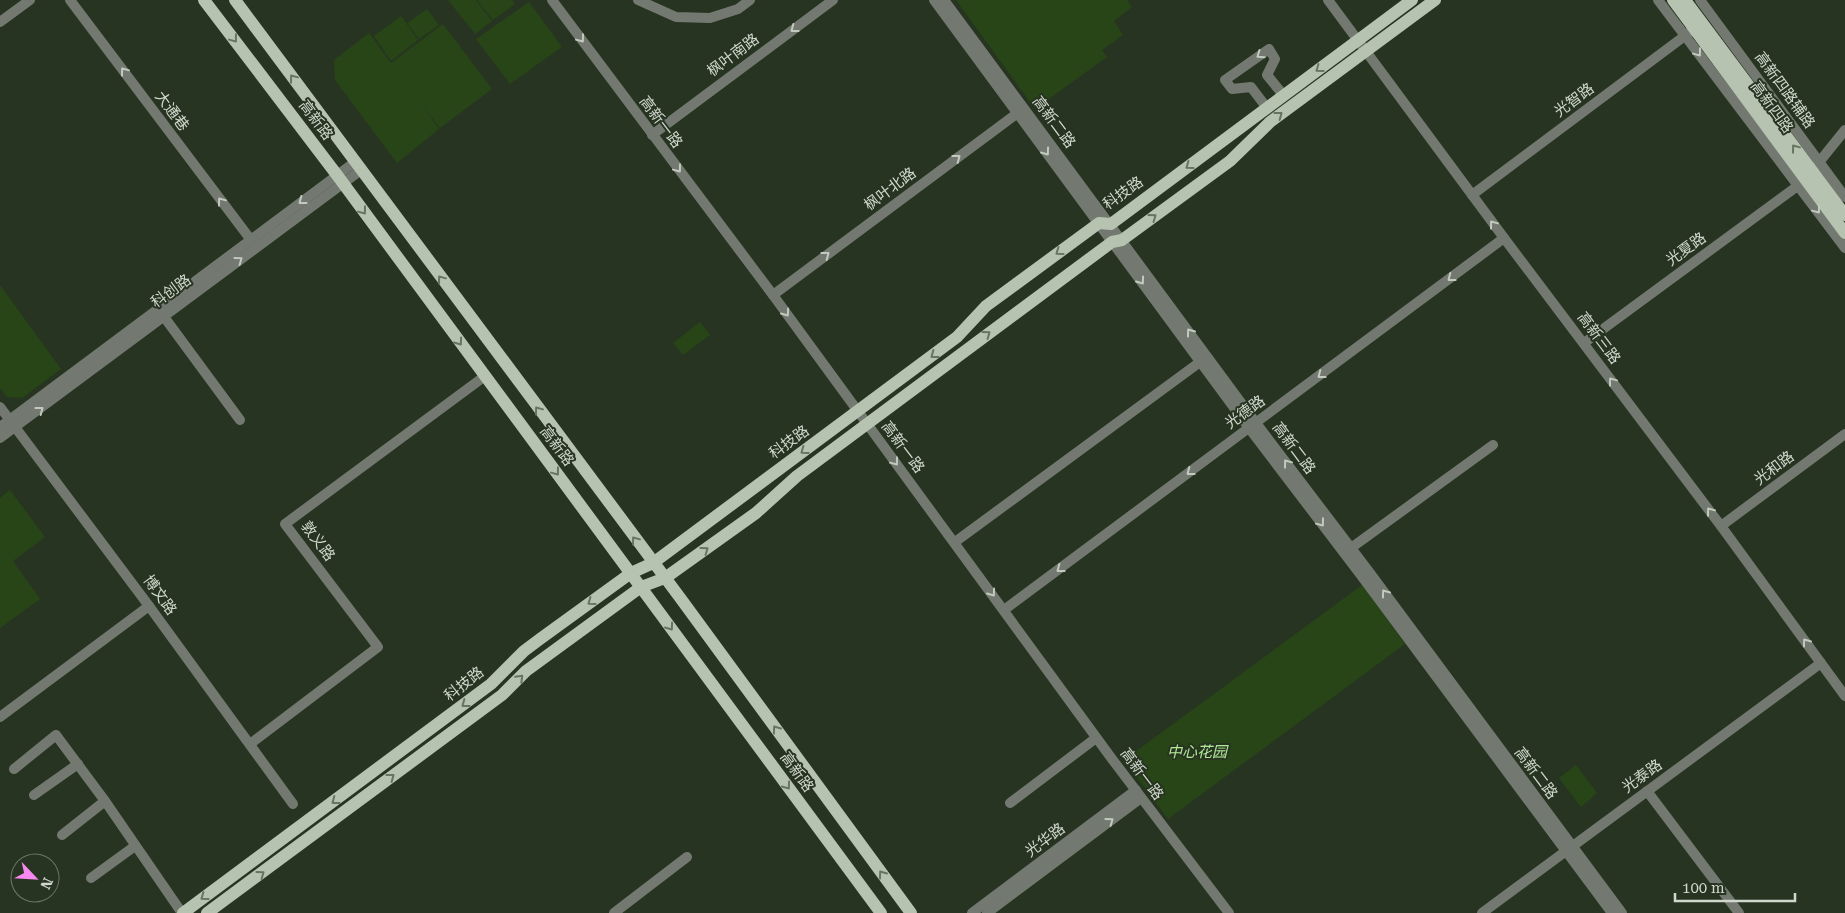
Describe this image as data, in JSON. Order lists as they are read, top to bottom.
{
  "streets": {
    "main road": ["高新四路", "高新路", "科技路"],
    "street": [
      "枫叶南路",
      "高新四路辅路",
      "光智路",
      "大通巷",
      "高新一路",
      "高新二路",
      "枫叶北路",
      "光夏路",
      "科创路",
      "高新三路",
      "光德路",
      "光和路",
      "敦义路",
      "博文路",
      "光泰路",
      "光华路"
    ]
  },
  "crossings": [
    ["枫叶南路", "高新一路"],
    ["高新四路辅路", "高新四路"],
    ["高新四路辅路", "光夏路"],
    ["光智路", "高新四路"],
    ["光智路", "高新三路"],
    ["高新四路", "光夏路"],
    ["大通巷", "科创路"],
    ["高新路", "科技路"],
    ["高新路", "科创路"],
    ["高新路", "敦义路"],
    ["高新一路", "枫叶北路"],
    ["高新一路", "科技路"],
    ["高新一路", "光德路"],
    ["高新一路", "光华路"],
    ["高新二路", "枫叶北路"],
    ["高新二路", "科技路"],
    ["高新二路", "光德路"],
    ["高新二路", "光泰路"],
    ["科技路", "高新三路"],
    ["光夏路", "高新三路"],
    ["科创路", "博文路"],
    ["高新三路", "光德路"],
    ["高新三路", "光和路"],
    ["高新三路", "光泰路"],
    ["敦义路", "博文路"]
  ],
  "one_way": [
    "枫叶南路",
    "大通巷",
    "高新一路",
    "枫叶北路",
    "高新三路"
  ],
  "parks": ["中心花园"],
  "scale_bar": "100 m",
  "north": "bottom right"
}
